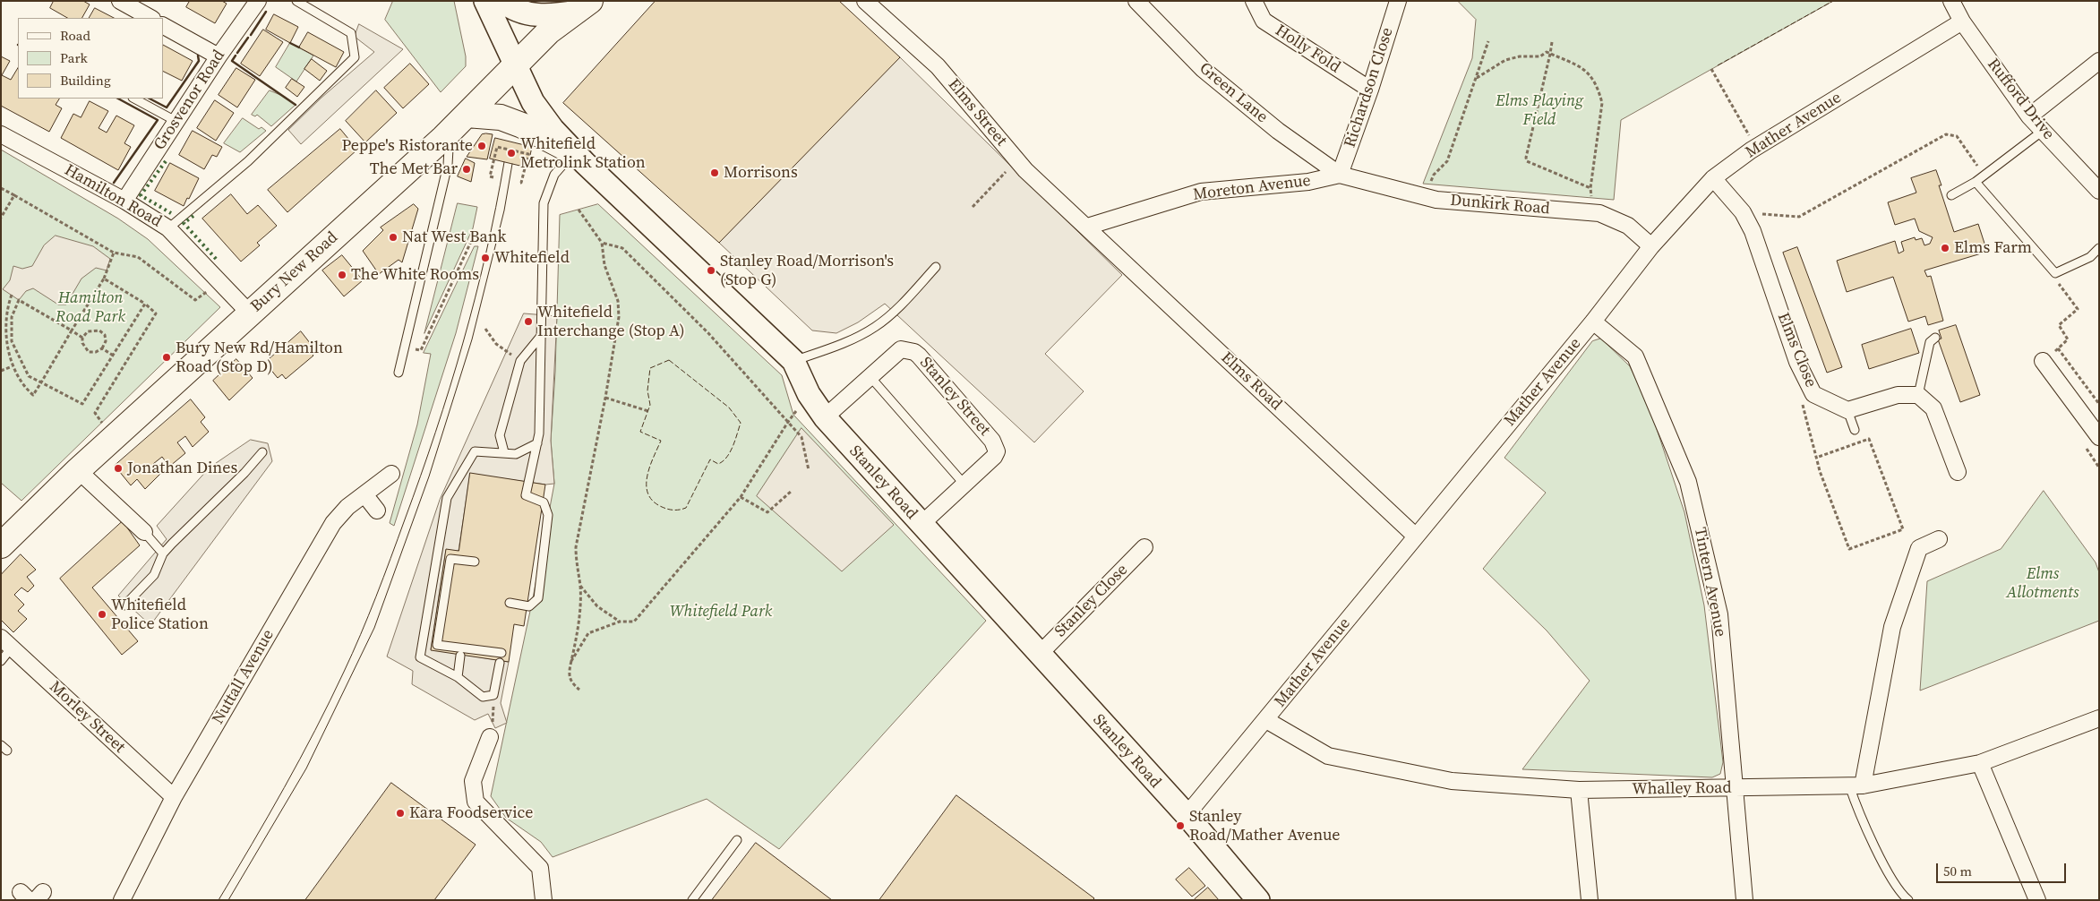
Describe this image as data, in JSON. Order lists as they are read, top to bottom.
{
  "streets": {
    "highway": ["Bury New Road"],
    "street": [
      "Holly Fold",
      "Richardson Close",
      "Green Lane",
      "Rufford Drive",
      "Grosvenor Road",
      "Elms Street",
      "Mather Avenue",
      "Moreton Avenue",
      "Hamilton Road",
      "Dunkirk Road",
      "Elms Close",
      "Elms Road",
      "Stanley Street",
      "Stanley Road",
      "Tintern Avenue",
      "Stanley Close",
      "Nuttall Avenue",
      "Morley Street",
      "Whalley Road"
    ]
  },
  "crossings": [
    ["Holly Fold", "Richardson Close"],
    ["Richardson Close", "Green Lane"],
    ["Richardson Close", "Moreton Avenue"],
    ["Richardson Close", "Dunkirk Road"],
    ["Green Lane", "Moreton Avenue"],
    ["Green Lane", "Dunkirk Road"],
    ["Rufford Drive", "Mather Avenue"],
    ["Grosvenor Road", "Hamilton Road"],
    ["Elms Street", "Moreton Avenue"],
    ["Elms Street", "Elms Road"],
    ["Mather Avenue", "Dunkirk Road"],
    ["Mather Avenue", "Elms Close"],
    ["Mather Avenue", "Elms Road"],
    ["Mather Avenue", "Stanley Road"],
    ["Mather Avenue", "Tintern Avenue"],
    ["Mather Avenue", "Whalley Road"],
    ["Moreton Avenue", "Dunkirk Road"],
    ["Moreton Avenue", "Elms Road"],
    ["Hamilton Road", "Bury New Road"],
    ["Bury New Road", "Stanley Road"],
    ["Stanley Street", "Stanley Road"],
    ["Stanley Road", "Stanley Close"],
    ["Tintern Avenue", "Whalley Road"],
    ["Nuttall Avenue", "Morley Street"]
  ],
  "parks": [
    "Elms Playing Field",
    "Hamilton Road Park",
    "Elms Allotments",
    "Whitefield Park"
  ],
  "places": [
    "Peppe's Ristorante",
    "Whitefield Metrolink Station",
    "The Met Bar",
    "Morrisons",
    "Nat West Bank",
    "Elms Farm",
    "Whitefield",
    "Stanley Road/Morrison's (Stop G)",
    "The White Rooms",
    "Whitefield Interchange (Stop A)",
    "Bury New Rd/Hamilton Road (Stop D)",
    "Jonathan Dines",
    "Whitefield Police Station",
    "Kara Foodservice",
    "Stanley Road/Mather Avenue"
  ],
  "legend": ["Road", "Park", "Building"],
  "scale_bar": "50 m"
}
